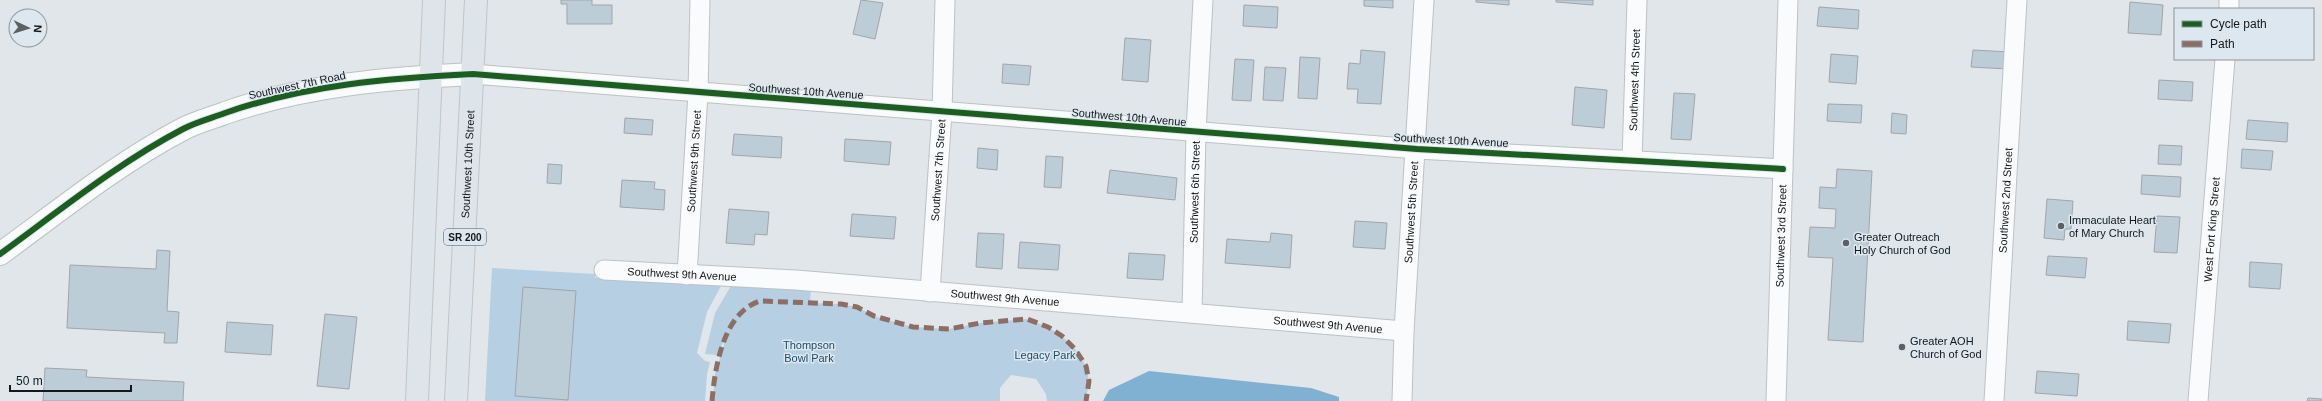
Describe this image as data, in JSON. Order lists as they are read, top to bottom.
{
  "streets": {
    "main road": ["Southwest 10th Street", "SR 200"],
    "street": [
      "Southwest 4th Street",
      "Southwest 7th Road",
      "Southwest 10th Avenue",
      "Southwest 9th Street",
      "Southwest 7th Street",
      "Southwest 6th Street",
      "Southwest 2nd Street",
      "Southwest 5th Street",
      "West Fort King Street",
      "Southwest 3rd Street",
      "Southwest 9th Avenue"
    ]
  },
  "crossings": [
    ["Southwest 4th Street", "Southwest 10th Avenue"],
    ["Southwest 7th Road", "Southwest 10th Avenue"],
    ["Southwest 7th Road", "Southwest 10th Street"],
    ["Southwest 10th Avenue", "Southwest 9th Street"],
    ["Southwest 10th Avenue", "Southwest 10th Street"],
    ["Southwest 10th Avenue", "Southwest 7th Street"],
    ["Southwest 10th Avenue", "Southwest 6th Street"],
    ["Southwest 10th Avenue", "Southwest 5th Street"],
    ["Southwest 10th Avenue", "Southwest 3rd Street"],
    ["Southwest 9th Street", "Southwest 9th Avenue"],
    ["Southwest 7th Street", "Southwest 9th Avenue"],
    ["Southwest 6th Street", "Southwest 9th Avenue"],
    ["Southwest 5th Street", "Southwest 9th Avenue"]
  ],
  "parks": ["Thompson Bowl Park", "Legacy Park"],
  "places": ["Immaculate Heart of Mary Church", "Greater Outreach Holy Church of God", "Greater AOH Church of God"],
  "legend": ["Cycle path", "Path"],
  "scale_bar": "50 m",
  "north": "right"
}
